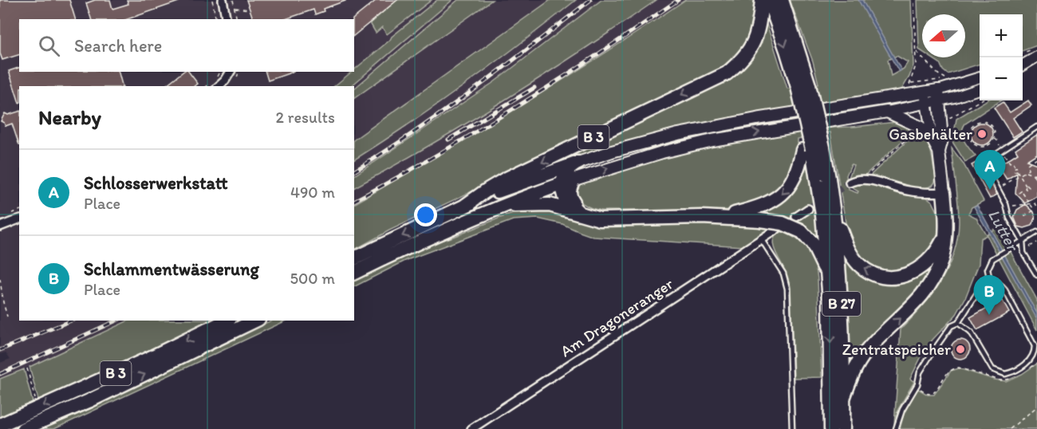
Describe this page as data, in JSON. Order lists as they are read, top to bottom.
{
  "streets": {
    "highway": ["B 3", "B 27"],
    "street": ["Am Dragoneranger"]
  },
  "water": ["Lutter"],
  "places": ["Gasbehälter", "Zentratspeicher"],
  "north": "left",
  "page": {
    "map_buttons": ["+", "−"],
    "search": "Search here",
    "heading": ["Nearby", "2 results"],
    "list": [
      {
        "mark": "A",
        "name": "Schlosserwerkstatt",
        "note": "Place",
        "value": "490 m"
      },
      {
        "mark": "B",
        "name": "Schlammentwässerung",
        "note": "Place",
        "value": "500 m"
      }
    ],
    "pins": ["A", "B"]
  }
}
